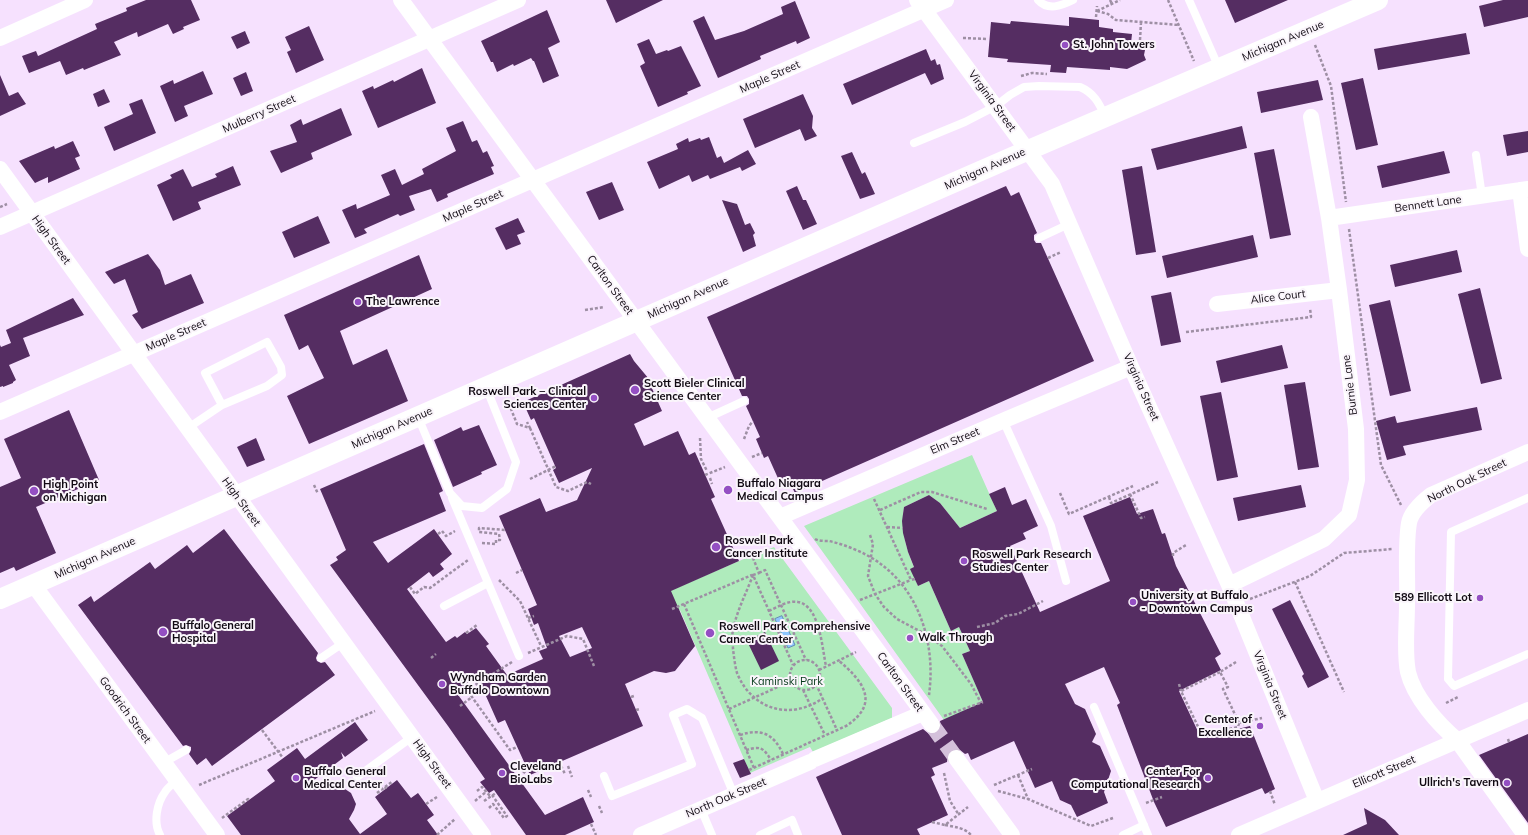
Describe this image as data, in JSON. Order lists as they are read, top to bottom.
{
  "streets": {
    "street": [
      "Michigan Avenue",
      "Maple Street",
      "Virginia Street",
      "Mulberry Street",
      "Bennett Lane",
      "High Street",
      "Carlton Street",
      "Alice Court",
      "Burnie Lane",
      "Elm Street",
      "North Oak Street",
      "Goodrich Street",
      "Ellicott Street"
    ]
  },
  "crossings": [
    ["Michigan Avenue", "Virginia Street"],
    ["Michigan Avenue", "High Street"],
    ["Michigan Avenue", "Carlton Street"],
    ["Michigan Avenue", "Goodrich Street"],
    ["Maple Street", "Virginia Street"],
    ["Maple Street", "High Street"],
    ["Maple Street", "Carlton Street"],
    ["Virginia Street", "Burnie Lane"],
    ["Virginia Street", "Elm Street"],
    ["Virginia Street", "Ellicott Street"],
    ["Mulberry Street", "High Street"],
    ["Mulberry Street", "Carlton Street"],
    ["Bennett Lane", "Burnie Lane"],
    ["Carlton Street", "Elm Street"],
    ["Carlton Street", "North Oak Street"],
    ["Alice Court", "Burnie Lane"],
    ["North Oak Street", "Ellicott Street"]
  ],
  "parks": ["Kaminski Park"],
  "places": [
    "St. John Towers",
    "The Lawrence",
    "Scott Bieler Clinical Science Center",
    "Roswell Park – Clinical Sciences Center",
    "Buffalo Niagara Medical Campus",
    "High Point on Michigan",
    "Roswell Park Cancer Institute",
    "Roswell Park Research Studies Center",
    "589 Ellicott Lot",
    "University at Buffalo - Downtown Campus",
    "Buffalo General Hospital",
    "Roswell Park Comprehensive Cancer Center",
    "Walk Through",
    "Wyndham Garden Buffalo Downtown",
    "Center of Excellence",
    "Cleveland BioLabs",
    "Buffalo General Medical Center",
    "Center For Computational Research",
    "Ullrich's Tavern"
  ]
}
